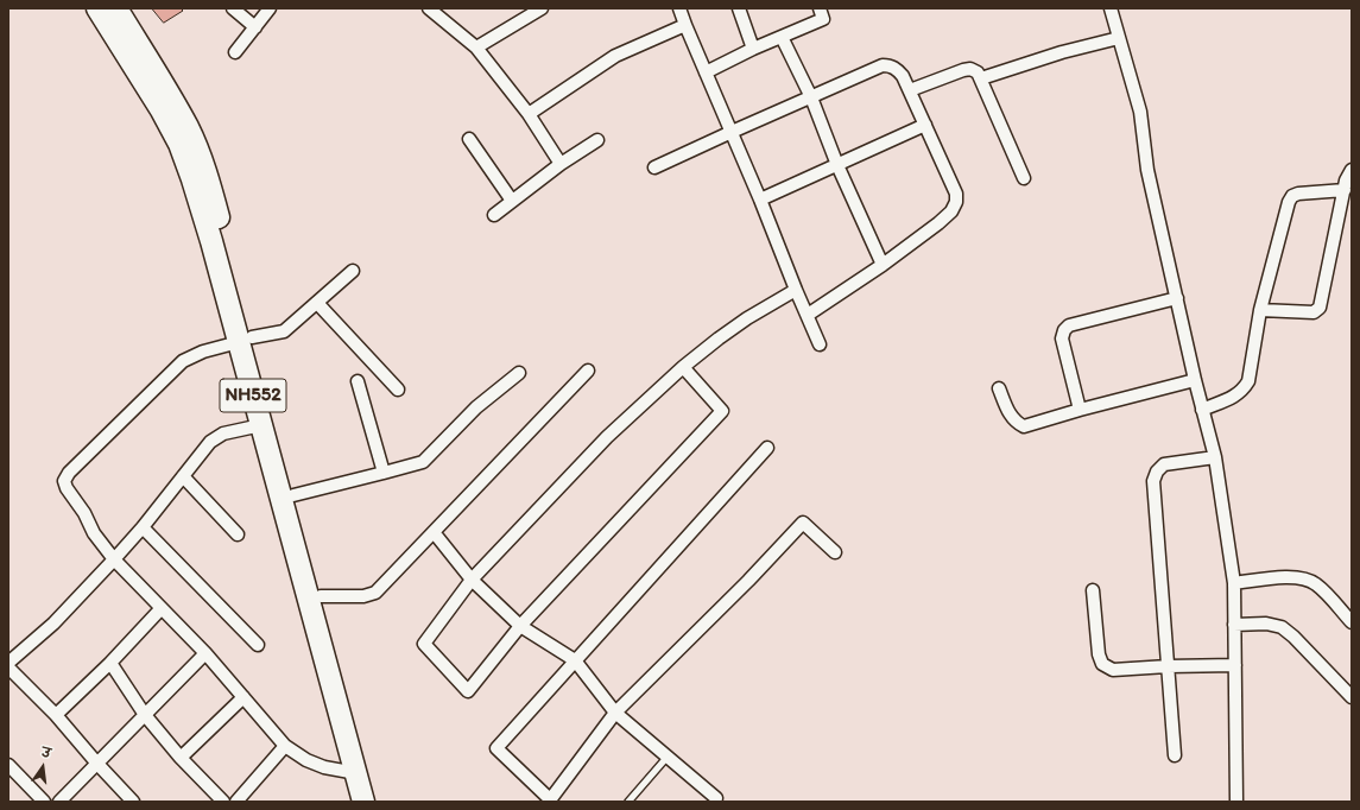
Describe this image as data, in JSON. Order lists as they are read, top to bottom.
{
  "streets": {
    "highway": ["NH552"]
  },
  "north": "top"
}
